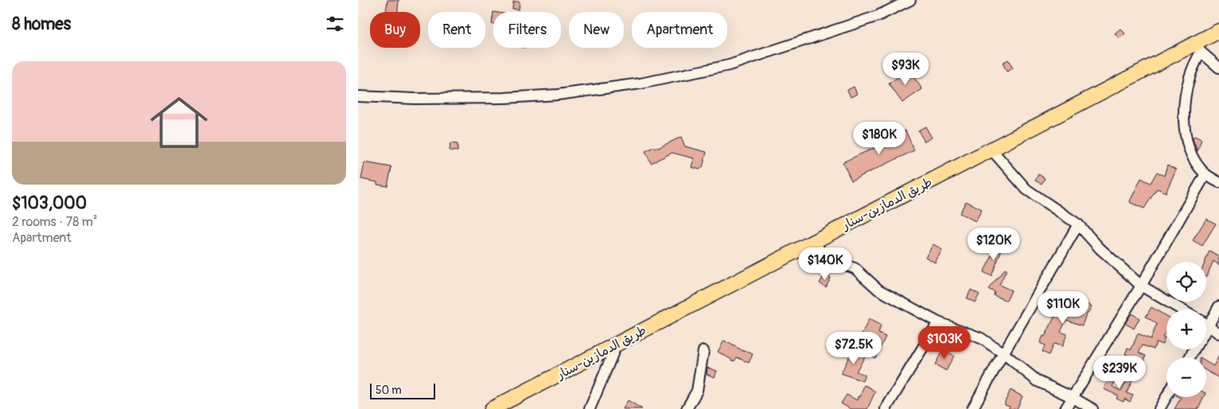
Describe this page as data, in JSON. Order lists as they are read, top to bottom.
{
  "streets": {
    "highway": ["طريق الدمازين-سنار"]
  },
  "scale_bar": "50 m",
  "page": {
    "heading": "8 homes",
    "chip": [
      "Buy",
      "Rent",
      "Filters",
      "New",
      "Apartment"
    ],
    "list": [
      {
        "name": "$103,000",
        "note": "2 rooms · 78 m² · Apartment"
      }
    ],
    "price": [
      "$93K",
      "$180K",
      "$120K",
      "$140K",
      "$110K",
      "$103K",
      "$72.5K",
      "$239K"
    ],
    "map_buttons": ["+", "−"],
    "scale": "50 m"
  }
}
